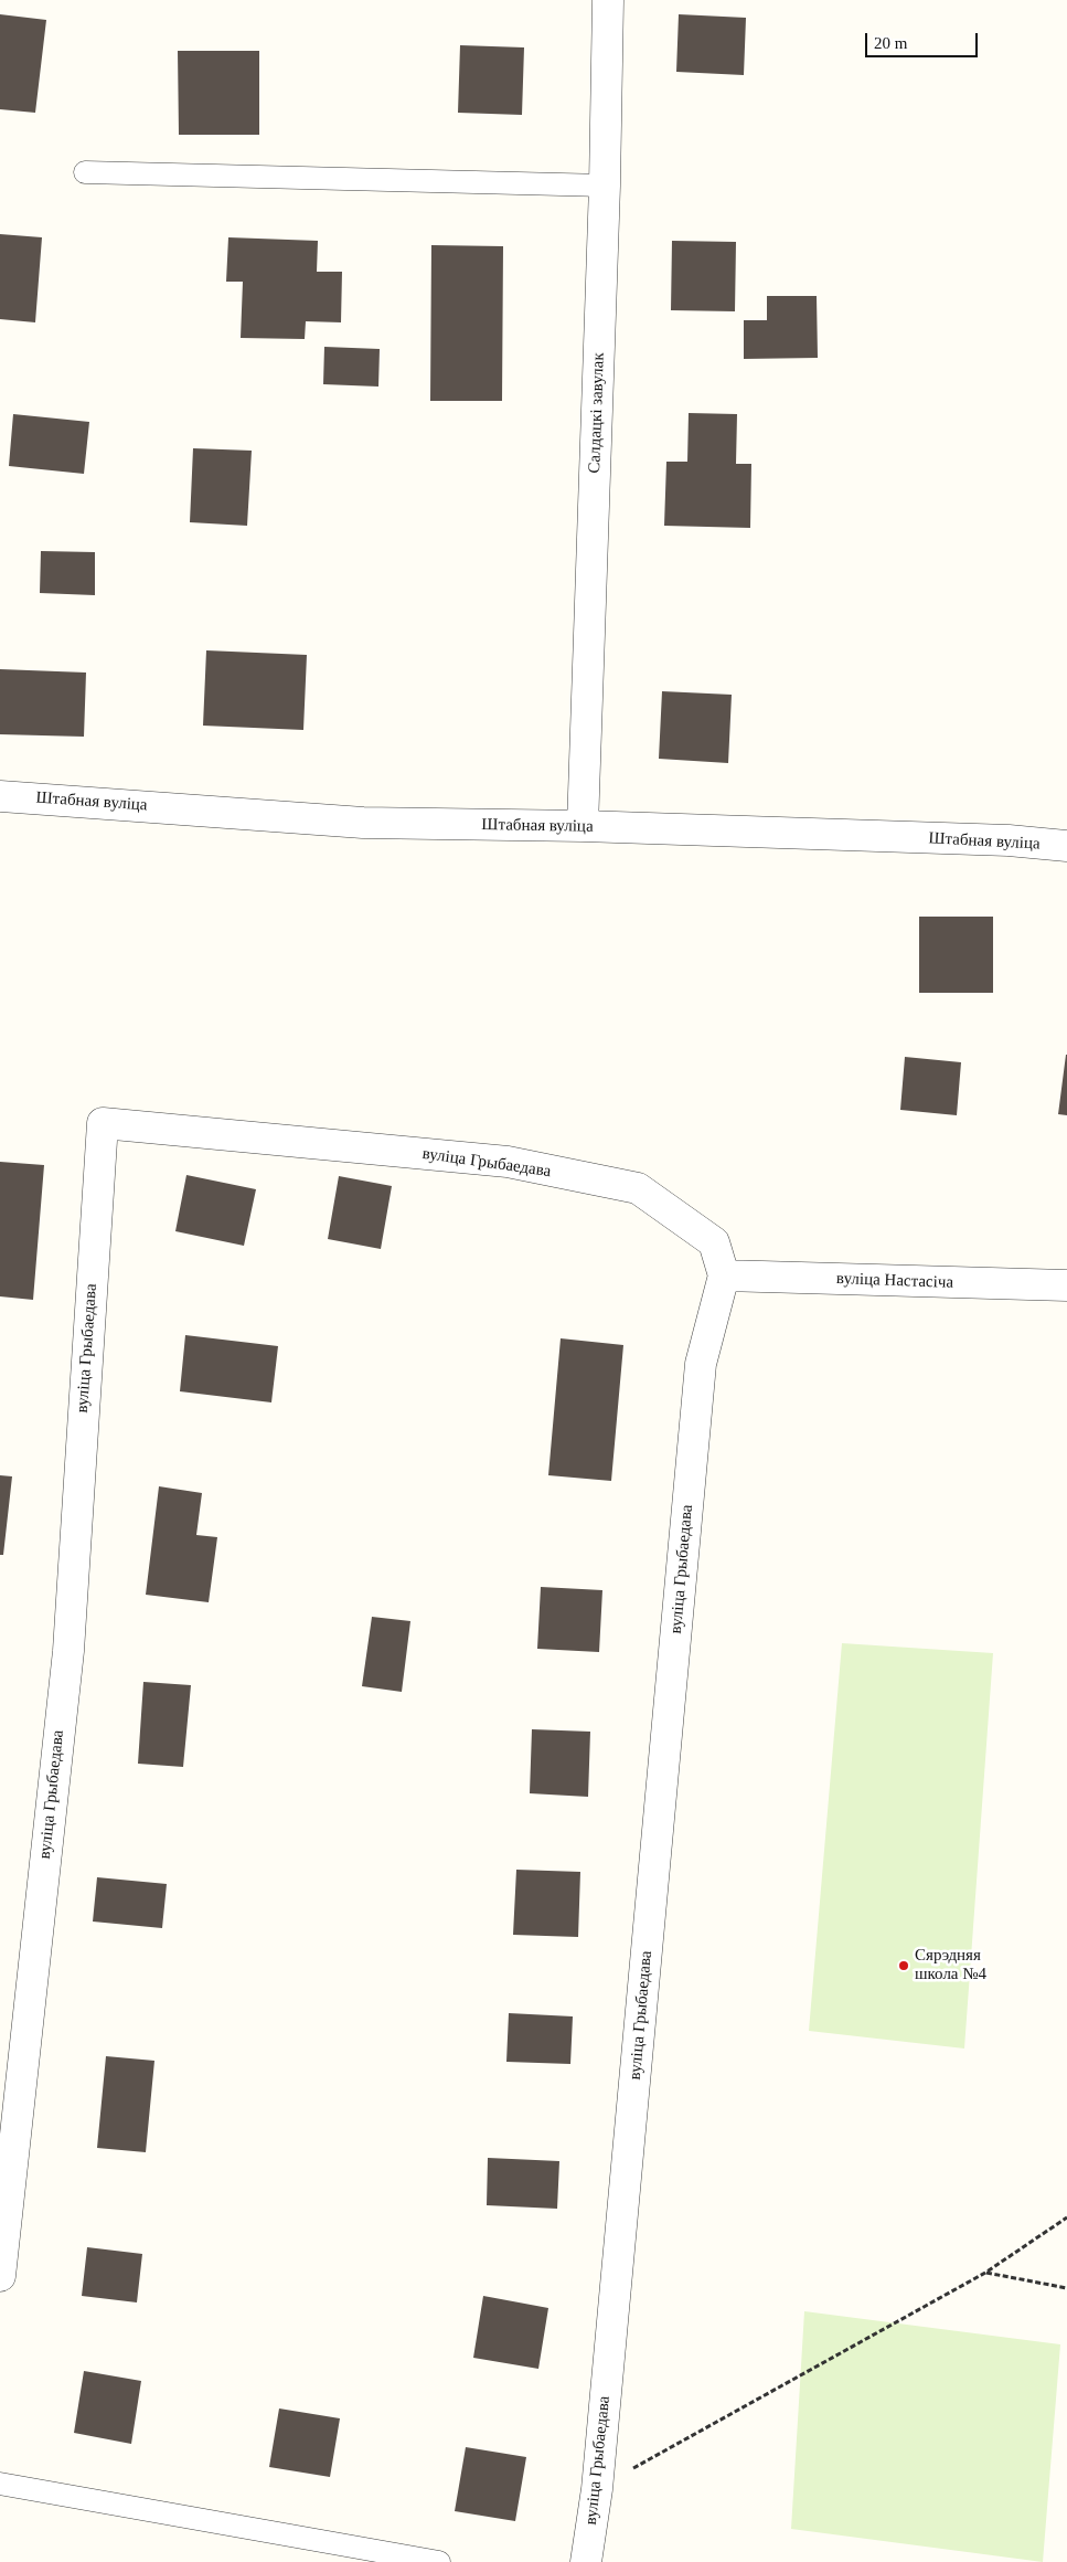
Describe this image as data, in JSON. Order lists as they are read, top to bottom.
{
  "streets": {
    "street": [
      "Салдацкі завулак",
      "Штабная вуліца",
      "вуліца Грыбаедава",
      "вуліца Настасіча"
    ]
  },
  "crossings": [
    ["Салдацкі завулак", "Штабная вуліца"],
    ["вуліца Грыбаедава", "вуліца Настасіча"]
  ],
  "places": ["Сярэдняя школа №4"],
  "scale_bar": "20 m"
}
